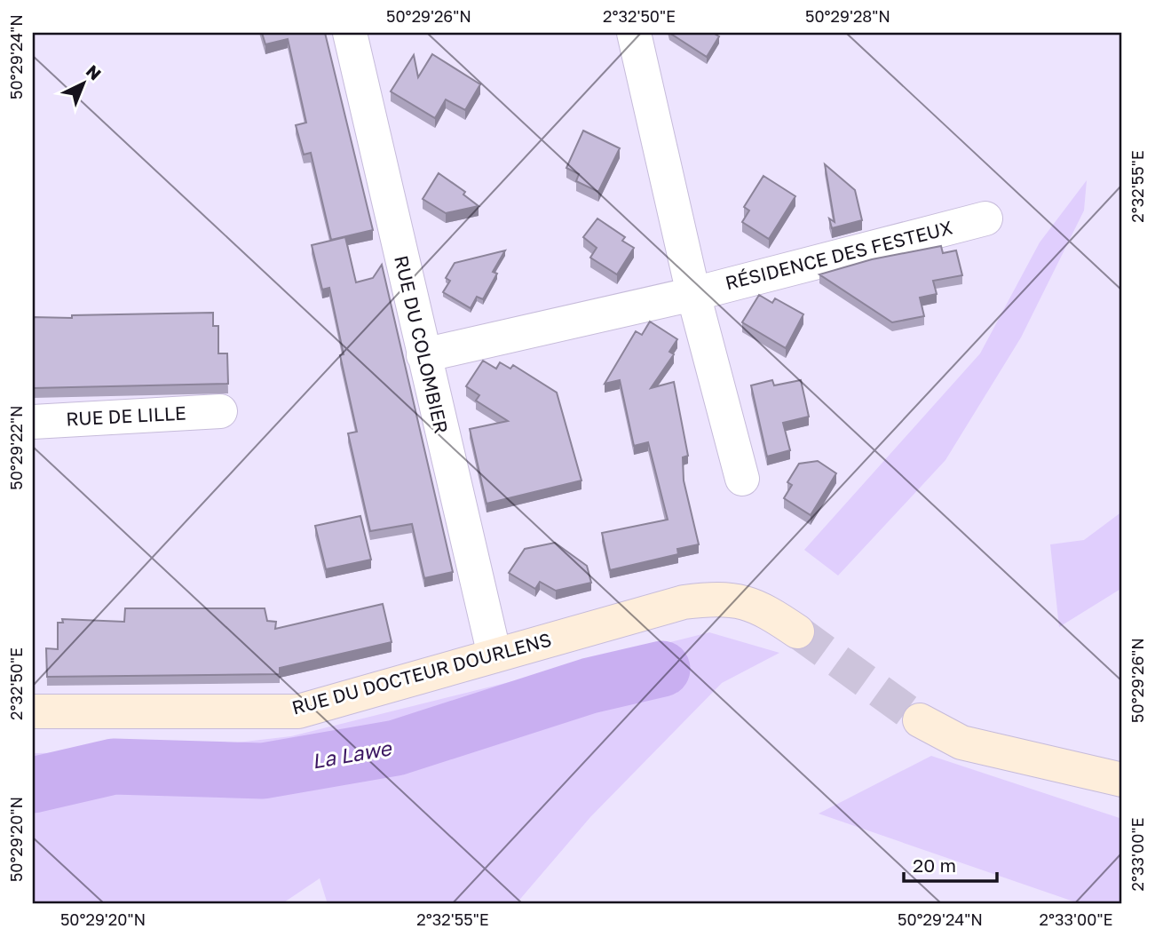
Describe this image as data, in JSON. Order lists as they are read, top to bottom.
{
  "streets": {
    "street": [
      "RÉSIDENCE DES FESTEUX",
      "RUE DU COLOMBIER",
      "RUE DE LILLE",
      "RUE DU DOCTEUR DOURLENS"
    ]
  },
  "crossings": [
    ["RÉSIDENCE DES FESTEUX", "RUE DU COLOMBIER"],
    ["RUE DU COLOMBIER", "RUE DU DOCTEUR DOURLENS"]
  ],
  "water": ["La Lawe"],
  "scale_bar": "20 m",
  "north": "top right",
  "coordinates": [
    "50°29'26\"N",
    "2°32'50\"E",
    "50°29'28\"N",
    "50°29'24\"N",
    "2°32'55\"E",
    "50°29'22\"N",
    "50°29'20\"N",
    "2°33'00\"E"
  ]
}
